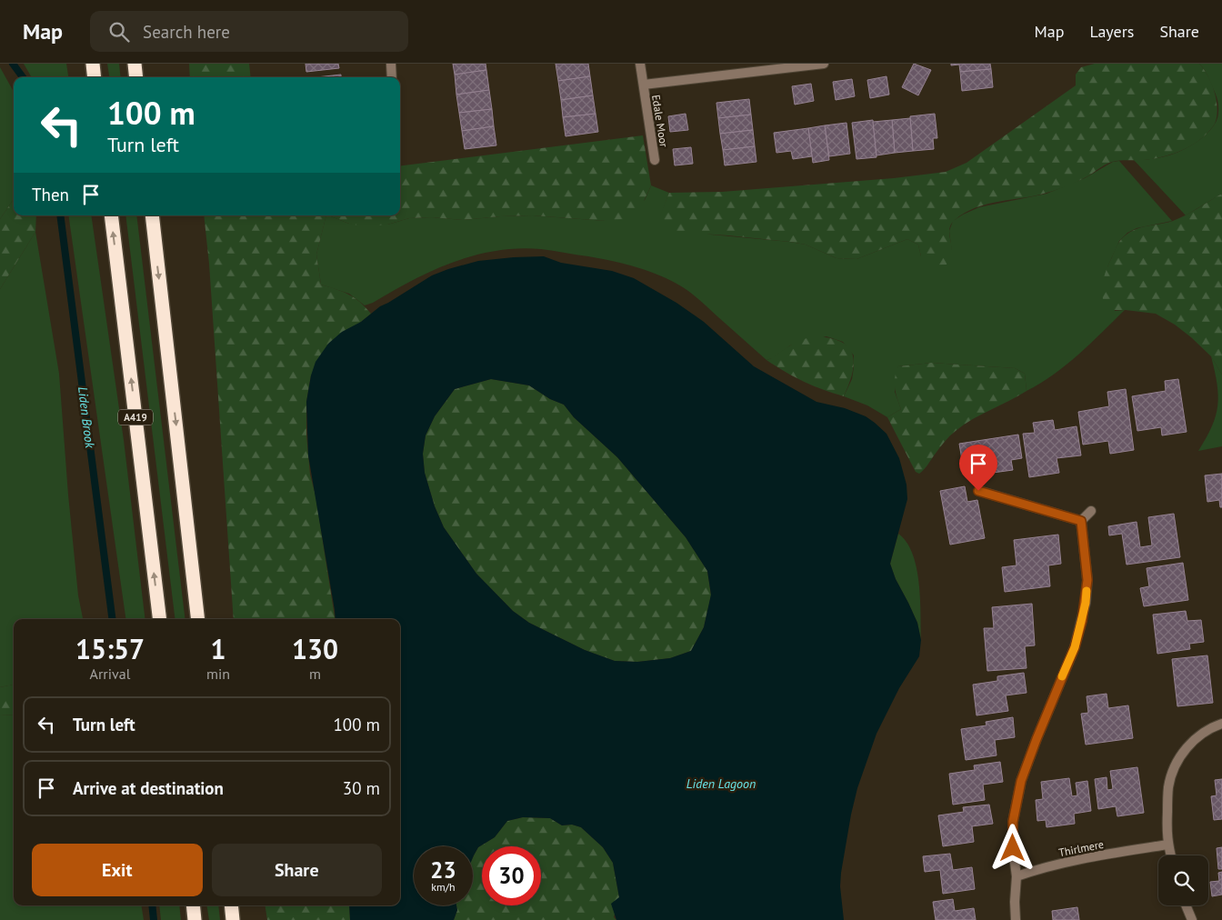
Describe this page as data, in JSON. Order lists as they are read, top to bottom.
{
  "streets": {
    "highway": ["A419"],
    "street": ["Edale Moor", "Thirlmere"]
  },
  "water": ["Liden Brook", "Liden Lagoon"],
  "page": {
    "header": "Map",
    "search": "Search here",
    "nav": ["Map", "Layers", "Share"],
    "turn": ["100 m", "Turn left"],
    "then": "Then",
    "eta": [
      "15:57",
      "Arrival",
      "1",
      "min",
      "130",
      "m"
    ],
    "list": [
      {
        "name": "Turn left",
        "value": "100 m"
      },
      {
        "name": "Arrive at destination",
        "value": "30 m"
      }
    ],
    "buttons": ["Exit", "Share"],
    "speed": "23 km/h",
    "limit": "30"
  }
}
